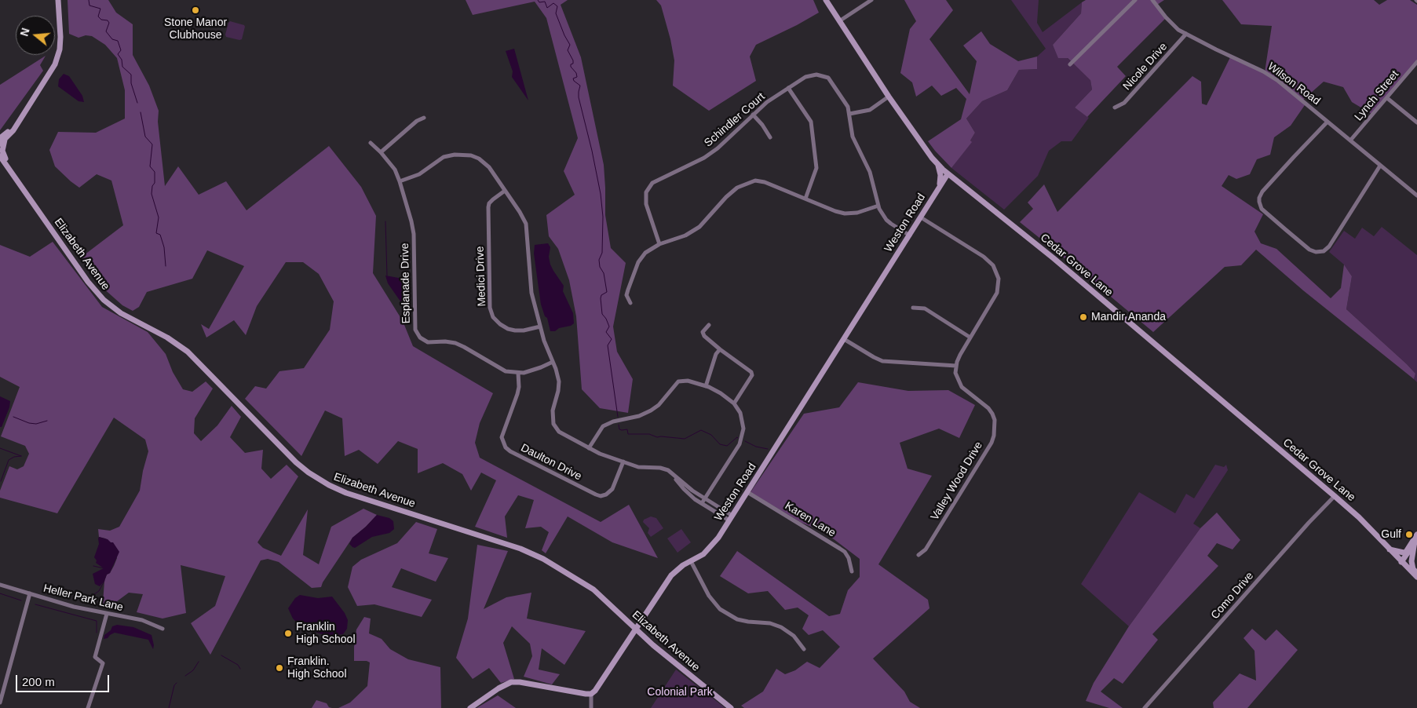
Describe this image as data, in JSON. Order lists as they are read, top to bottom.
{
  "streets": {
    "street": [
      "Nicole Drive",
      "Wilson Road",
      "Lynch Street",
      "Schindler Court",
      "Weston Road",
      "Elizabeth Avenue",
      "Cedar Grove Lane",
      "Medici Drive",
      "Esplanade Drive",
      "Daulton Drive",
      "Valley Wood Drive",
      "Karen Lane",
      "Como Drive",
      "Heller Park Lane"
    ]
  },
  "crossings": [
    ["Nicole Drive", "Wilson Road"],
    ["Wilson Road", "Lynch Street"],
    ["Schindler Court", "Weston Road"],
    ["Weston Road", "Elizabeth Avenue"],
    ["Weston Road", "Cedar Grove Lane"],
    ["Weston Road", "Karen Lane"],
    ["Cedar Grove Lane", "Como Drive"],
    ["Esplanade Drive", "Daulton Drive"]
  ],
  "parks": ["Colonial Park"],
  "places": [
    "Stone Manor Clubhouse",
    "Mandir Ananda",
    "Gulf",
    "Franklin High School",
    "Franklin. High School"
  ],
  "scale_bar": "200 m",
  "north": "left"
}
